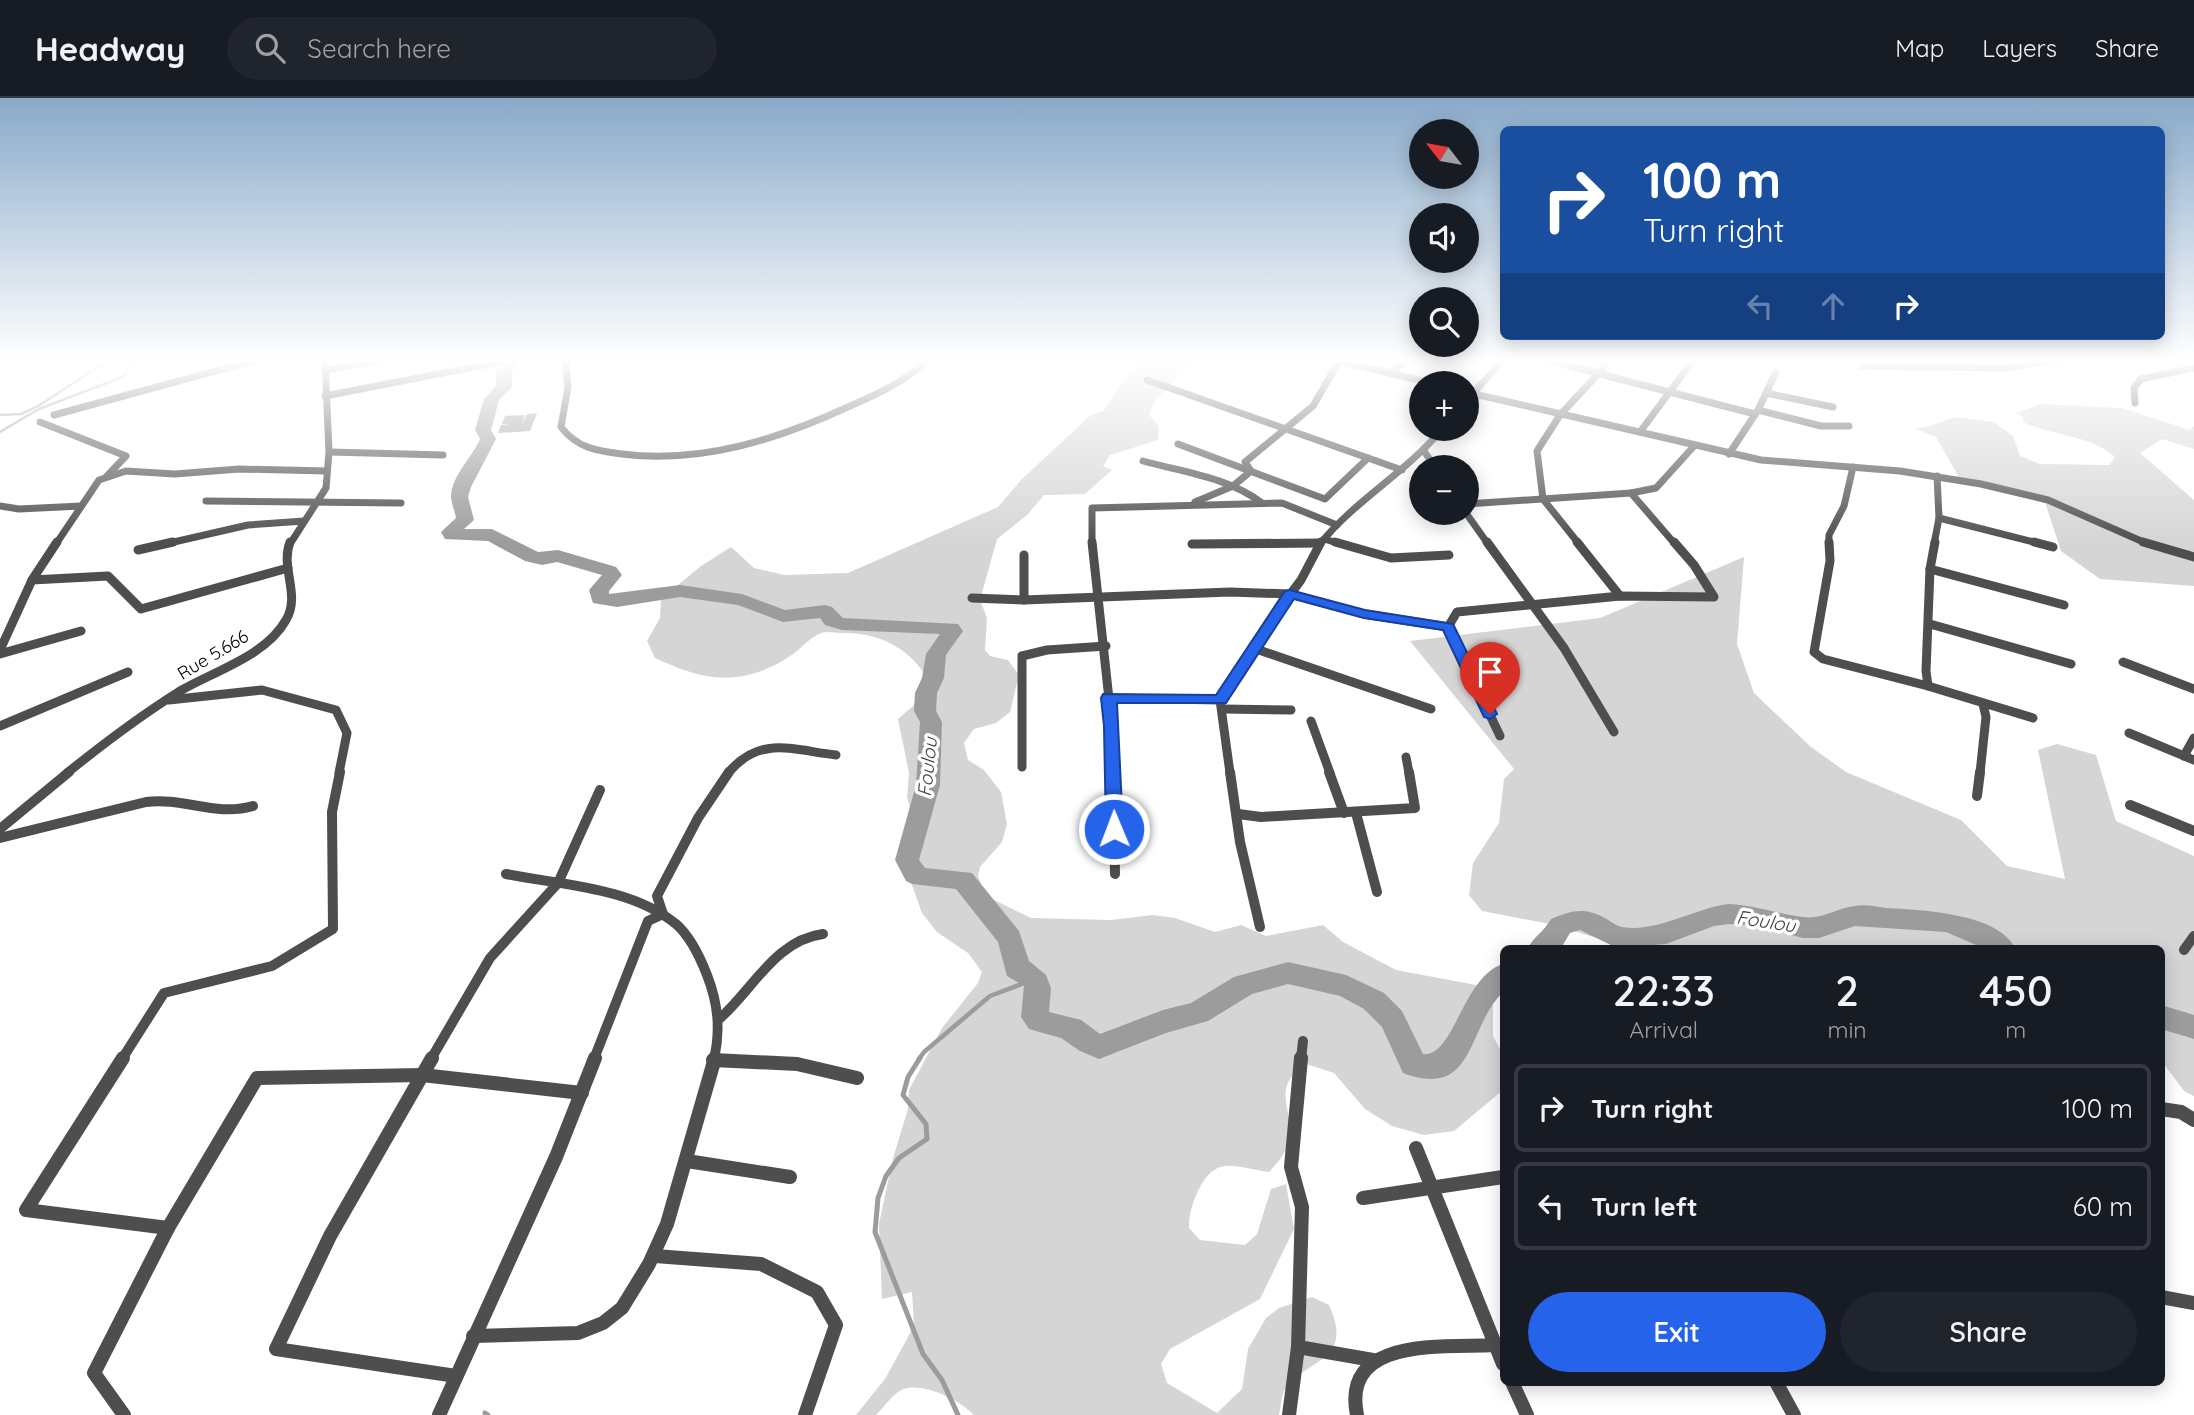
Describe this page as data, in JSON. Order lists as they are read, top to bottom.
{
  "streets": {
    "street": ["Rue 5.666"]
  },
  "water": ["Foulou"],
  "north": "top left",
  "page": {
    "header": "Headway",
    "search": "Search here",
    "nav": ["Map", "Layers", "Share"],
    "map_buttons": ["+", "−"],
    "turn": ["100 m", "Turn right"],
    "eta": [
      "22:33",
      "Arrival",
      "2",
      "min",
      "450",
      "m"
    ],
    "list": [
      {
        "name": "Turn right",
        "value": "100 m"
      },
      {
        "name": "Turn left",
        "value": "60 m"
      }
    ],
    "buttons": ["Exit", "Share"]
  }
}
